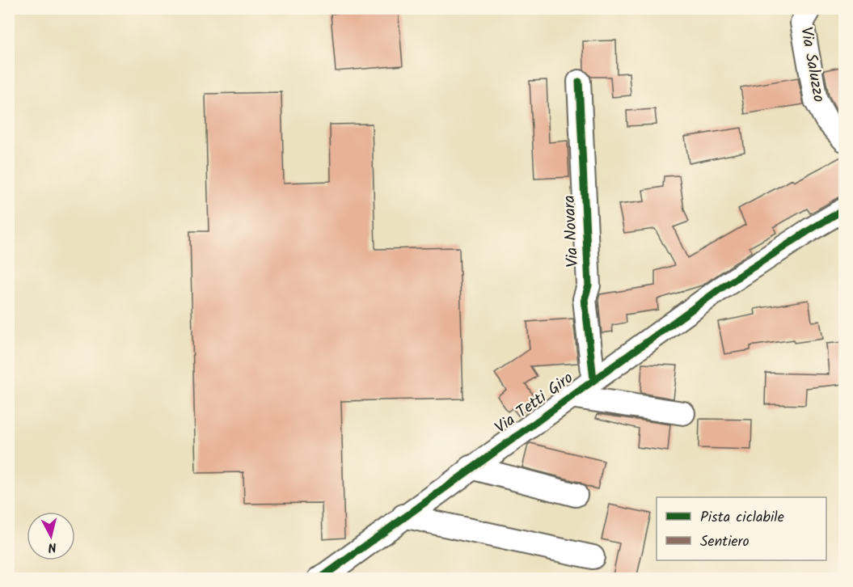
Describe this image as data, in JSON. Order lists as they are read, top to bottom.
{
  "streets": {
    "street": ["Via Saluzzo", "Via Novara", "Via Tetti Giro"]
  },
  "crossings": [
    ["Via Novara", "Via Tetti Giro"]
  ],
  "legend": ["Pista ciclabile", "Sentiero"],
  "north": "bottom"
}
